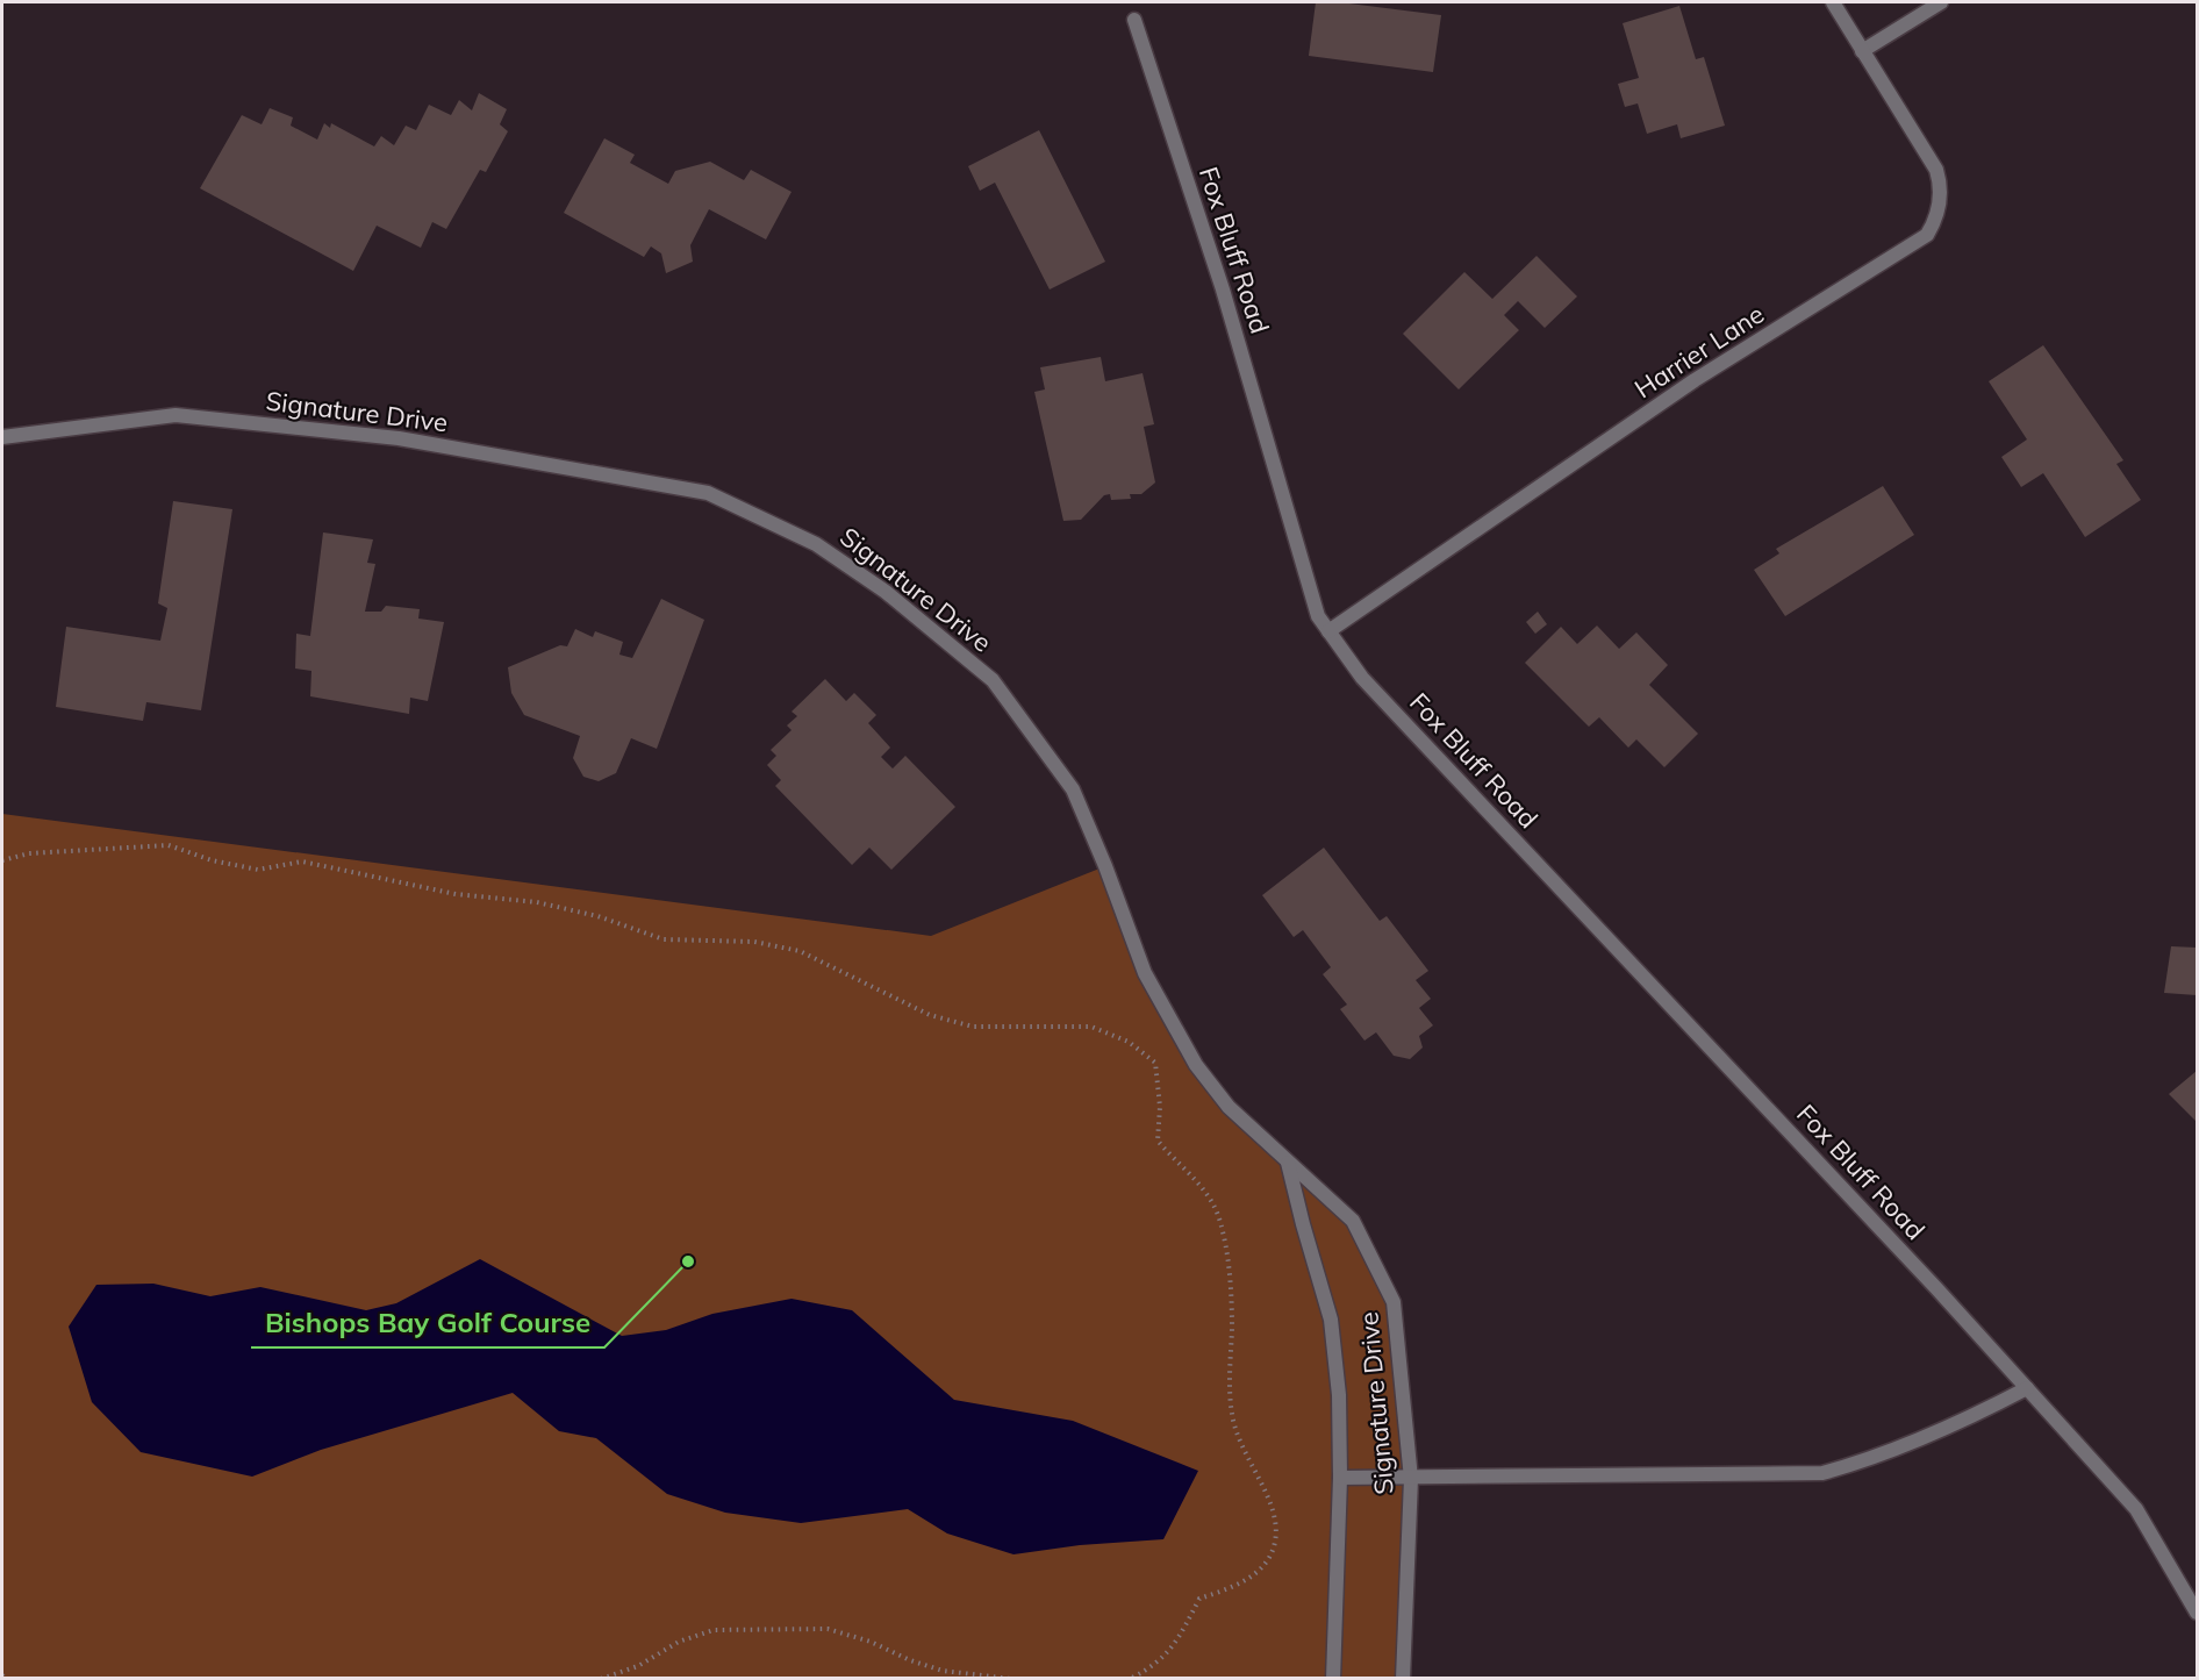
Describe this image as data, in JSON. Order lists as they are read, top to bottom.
{
  "streets": {
    "street": ["Fox Bluff Road", "Harrier Lane", "Signature Drive"]
  },
  "crossings": [
    ["Fox Bluff Road", "Harrier Lane"]
  ],
  "places": ["Bishops Bay Golf Course"]
}
